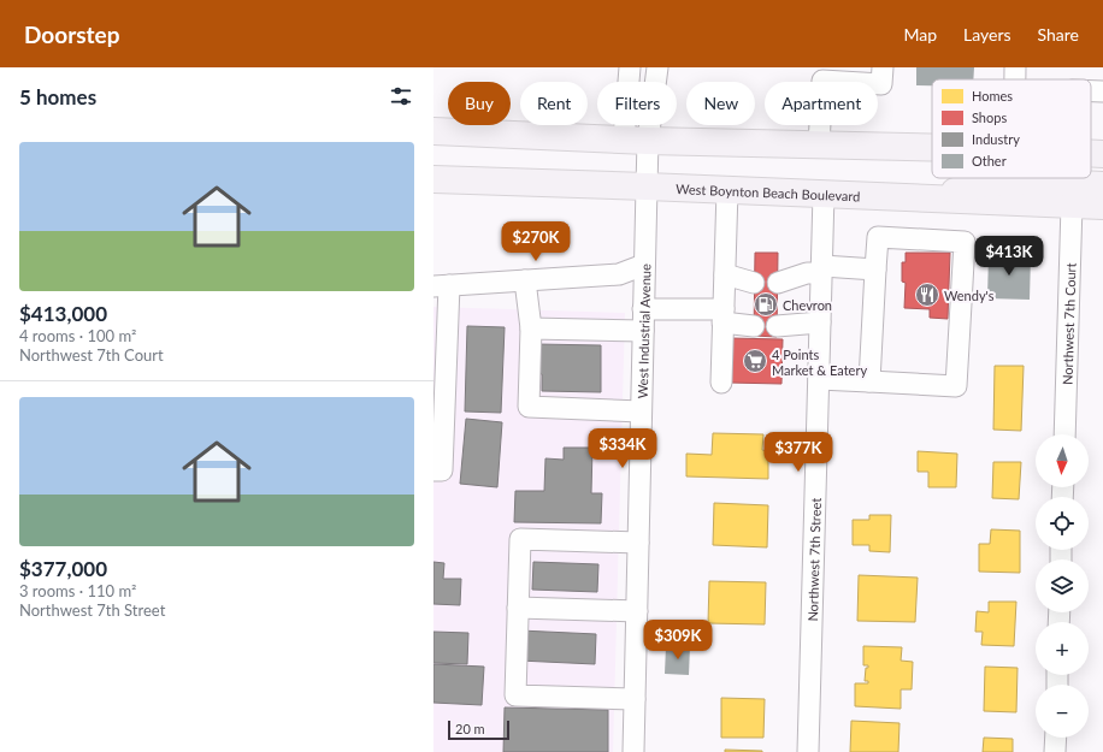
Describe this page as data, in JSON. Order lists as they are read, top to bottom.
{
  "streets": {
    "main road": ["West Boynton Beach Boulevard"],
    "street": ["Northwest 7th Court", "West Industrial Avenue", "Northwest 7th Street"]
  },
  "crossings": [
    ["West Boynton Beach Boulevard", "Northwest 7th Court"],
    ["West Boynton Beach Boulevard", "West Industrial Avenue"],
    ["West Boynton Beach Boulevard", "Northwest 7th Street"]
  ],
  "places": {
    "restaurant": ["Wendy's"],
    "fuel station": ["Chevron"],
    "supermarket": ["4 Points Market & Eatery"]
  },
  "legend": [
    "Homes",
    "Shops",
    "Industry",
    "Other"
  ],
  "scale_bar": "20 m",
  "north": "bottom",
  "page": {
    "header": "Doorstep",
    "nav": ["Map", "Layers", "Share"],
    "heading": "5 homes",
    "chip": [
      "Buy",
      "Rent",
      "Filters",
      "New",
      "Apartment"
    ],
    "list": [
      {
        "name": "$413,000",
        "note": "4 rooms · 100 m² · Northwest 7th Court"
      },
      {
        "name": "$377,000",
        "note": "3 rooms · 110 m² · Northwest 7th Street"
      }
    ],
    "price": [
      "$270K",
      "$413K",
      "$334K",
      "$377K",
      "$309K"
    ],
    "map_buttons": ["+", "−"],
    "scale": "20 m"
  }
}
